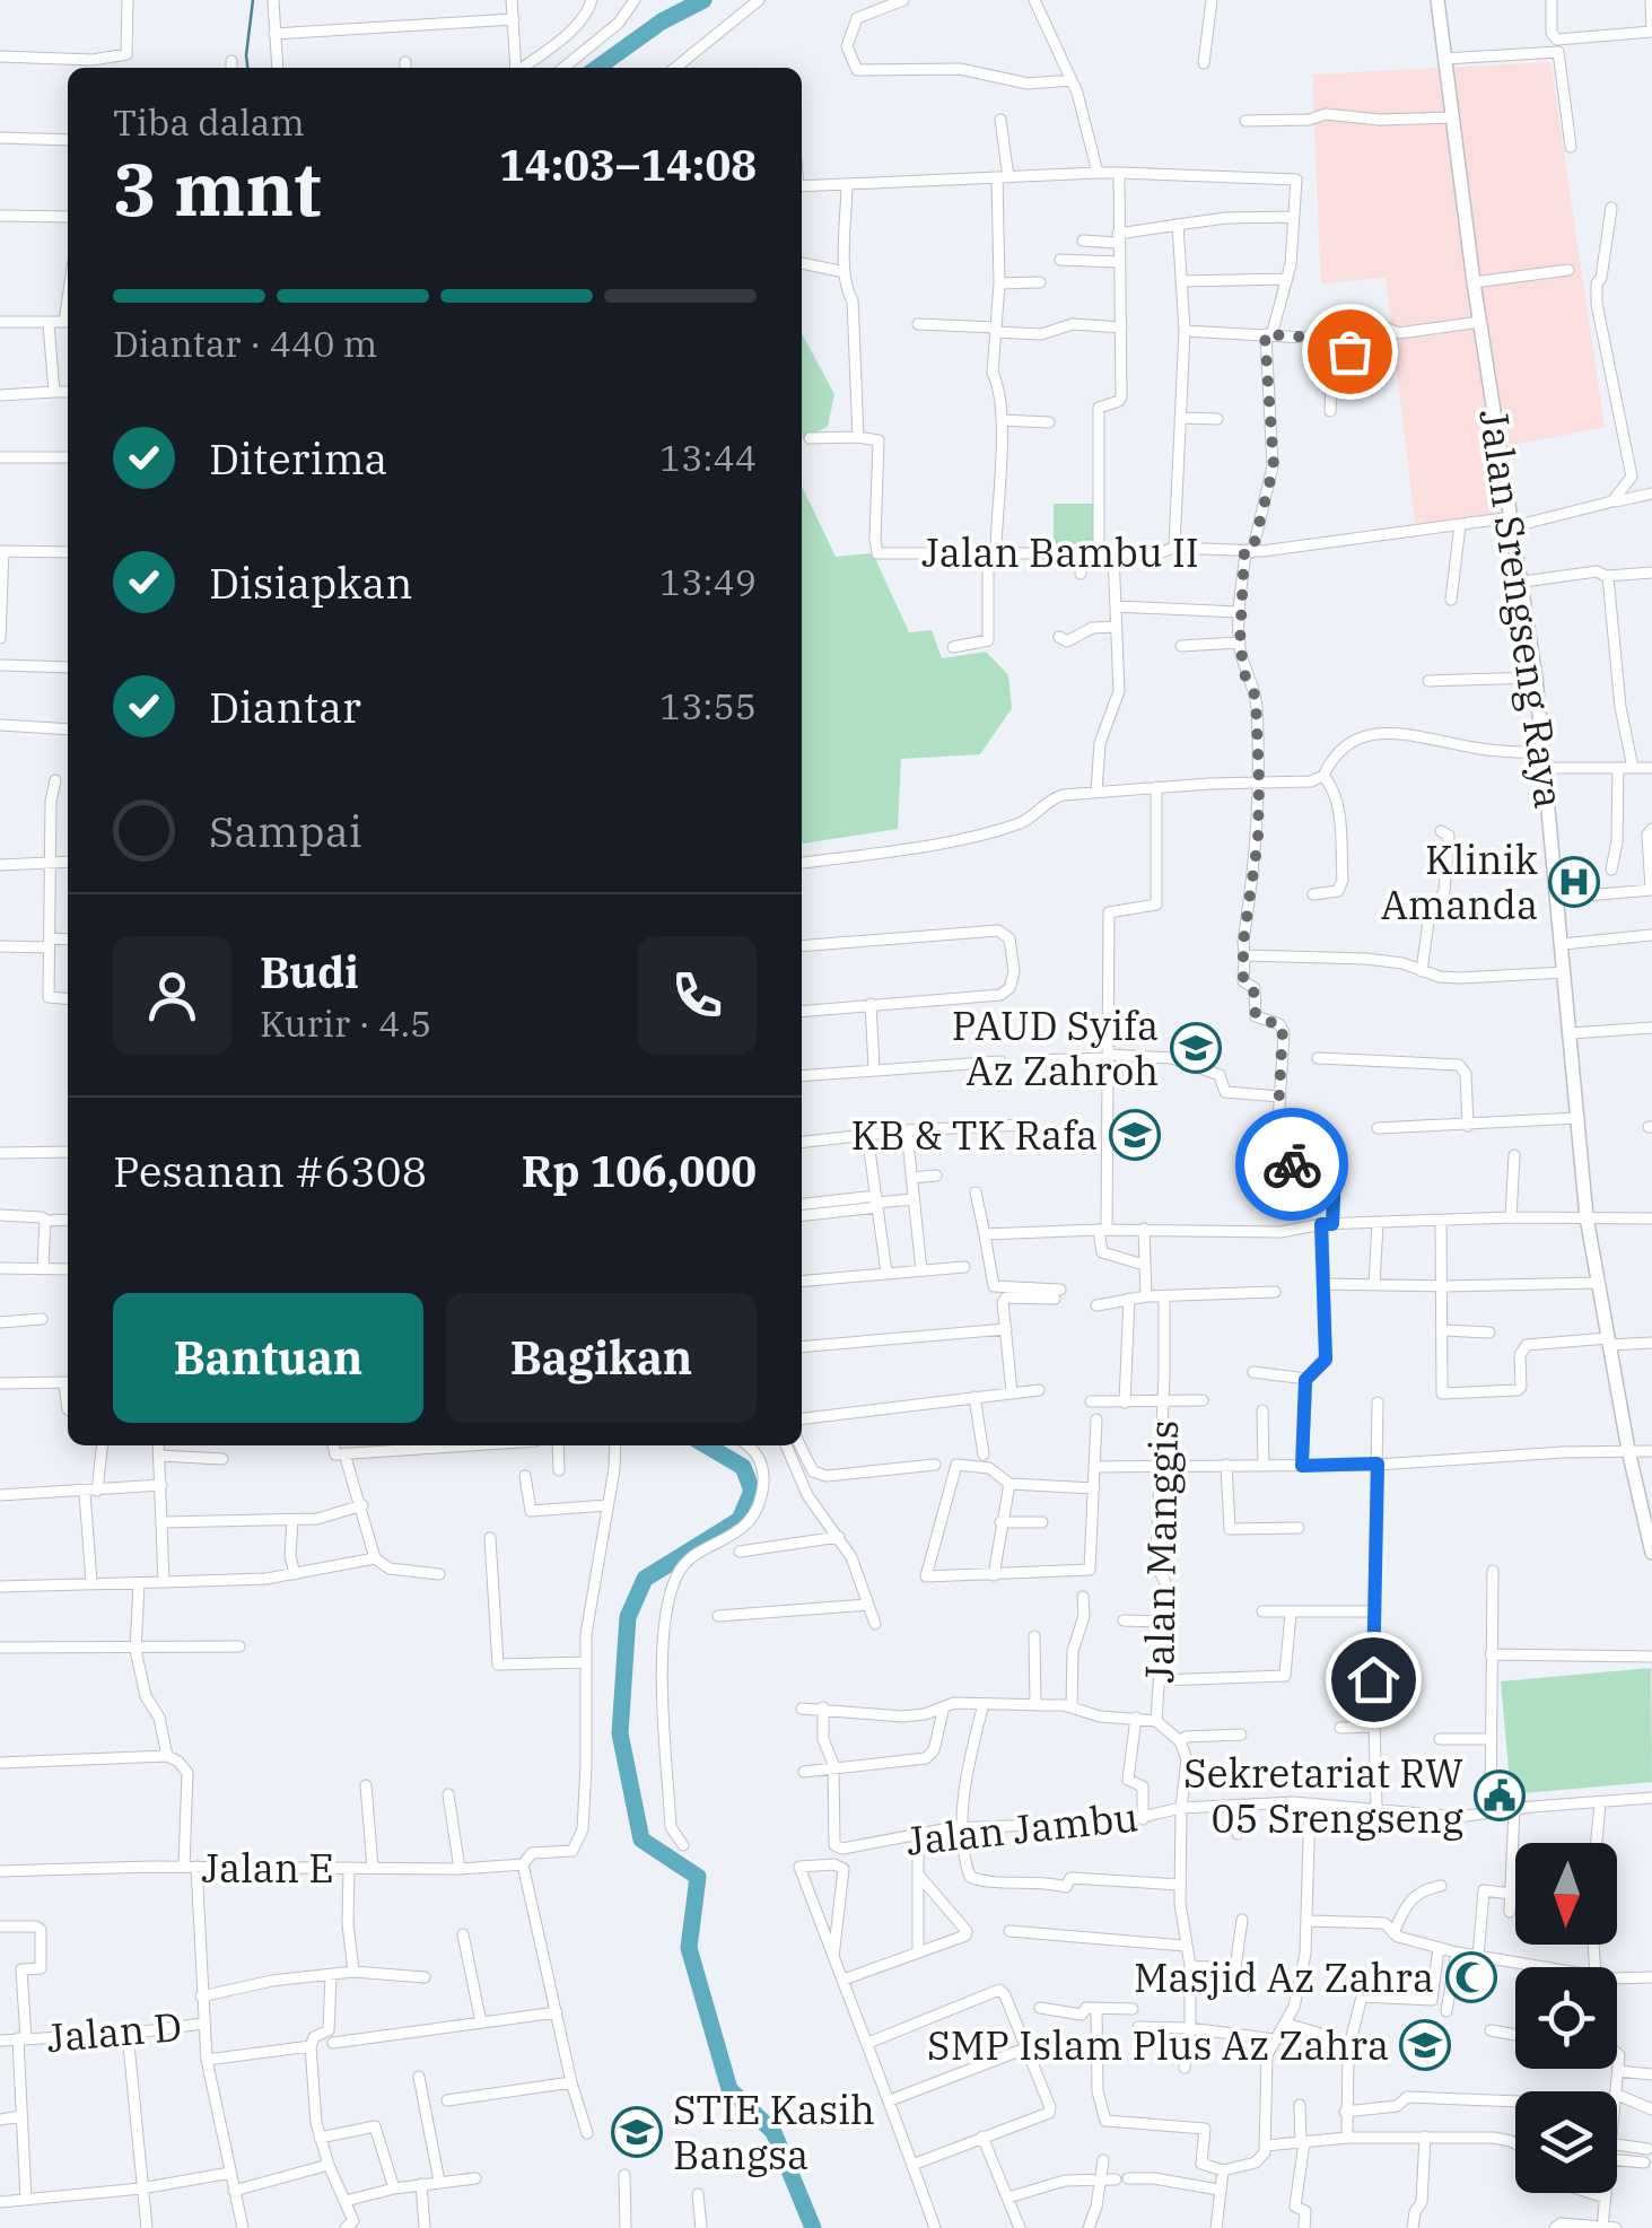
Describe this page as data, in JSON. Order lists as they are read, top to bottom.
{
  "streets": {
    "main road": ["Jalan Srengseng Raya"],
    "street": [
      "Jalan Bambu II",
      "Jalan Manggis",
      "Jalan Jambu",
      "Jalan E",
      "Jalan D"
    ]
  },
  "crossings": [
    ["Jalan Bambu II", "Jalan Srengseng Raya"],
    ["Jalan Manggis", "Jalan Jambu"]
  ],
  "places": {
    "hospital": ["Klinik Amanda"],
    "school or university": [
      "PAUD Syifa Az Zahroh",
      "KB & TK Rafa",
      "SMP Islam Plus Az Zahra",
      "STIE Kasih Bangsa"
    ],
    "public building": ["Sekretariat RW 05 Srengseng"],
    "mosque": ["Masjid Az Zahra"]
  },
  "north": "bottom",
  "page": {
    "heading": ["3 mnt", "Tiba dalam", "14:03–14:08"],
    "panel": [
      "Budi",
      "Kurir · 4.5",
      "Pesanan #6308",
      "Rp 106,000"
    ],
    "bar": "Diantar · 440 m",
    "list": [
      ["Diterima", "13:44"],
      ["Disiapkan", "13:49"],
      ["Diantar", "13:55"],
      "Sampai"
    ],
    "buttons": ["Bantuan", "Bagikan"]
  }
}
